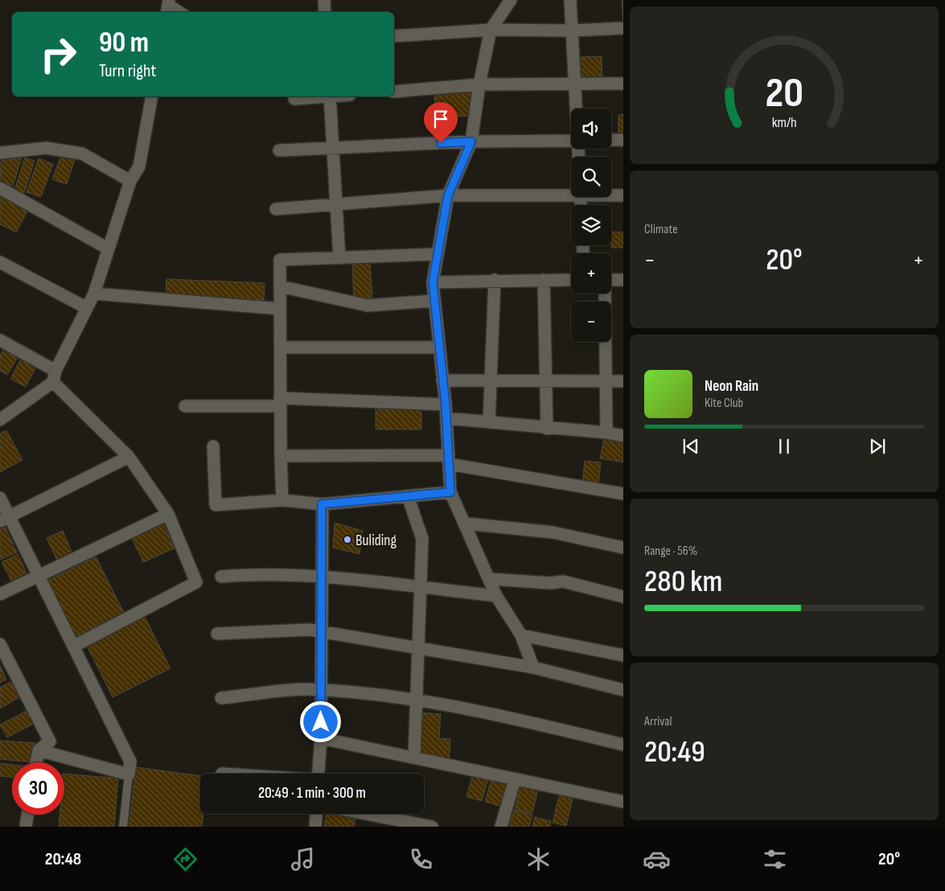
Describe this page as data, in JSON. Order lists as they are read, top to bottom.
{
  "places": ["Buliding"],
  "page": {
    "turn": ["90 m", "Turn right"],
    "map_buttons": ["+", "−"],
    "tile": [
      "Climate",
      ["Range · 56%", "280 km"],
      ["Arrival", "20:49"]
    ],
    "heat": ["−", "20°", "+"],
    "song": ["Neon Rain", "Kite Club"],
    "limit": "30",
    "trip": "20:49 · 1 min · 300 m",
    "tabs": ["20:48", "20°"],
    "gauge": ["20", "km/h"]
  }
}
